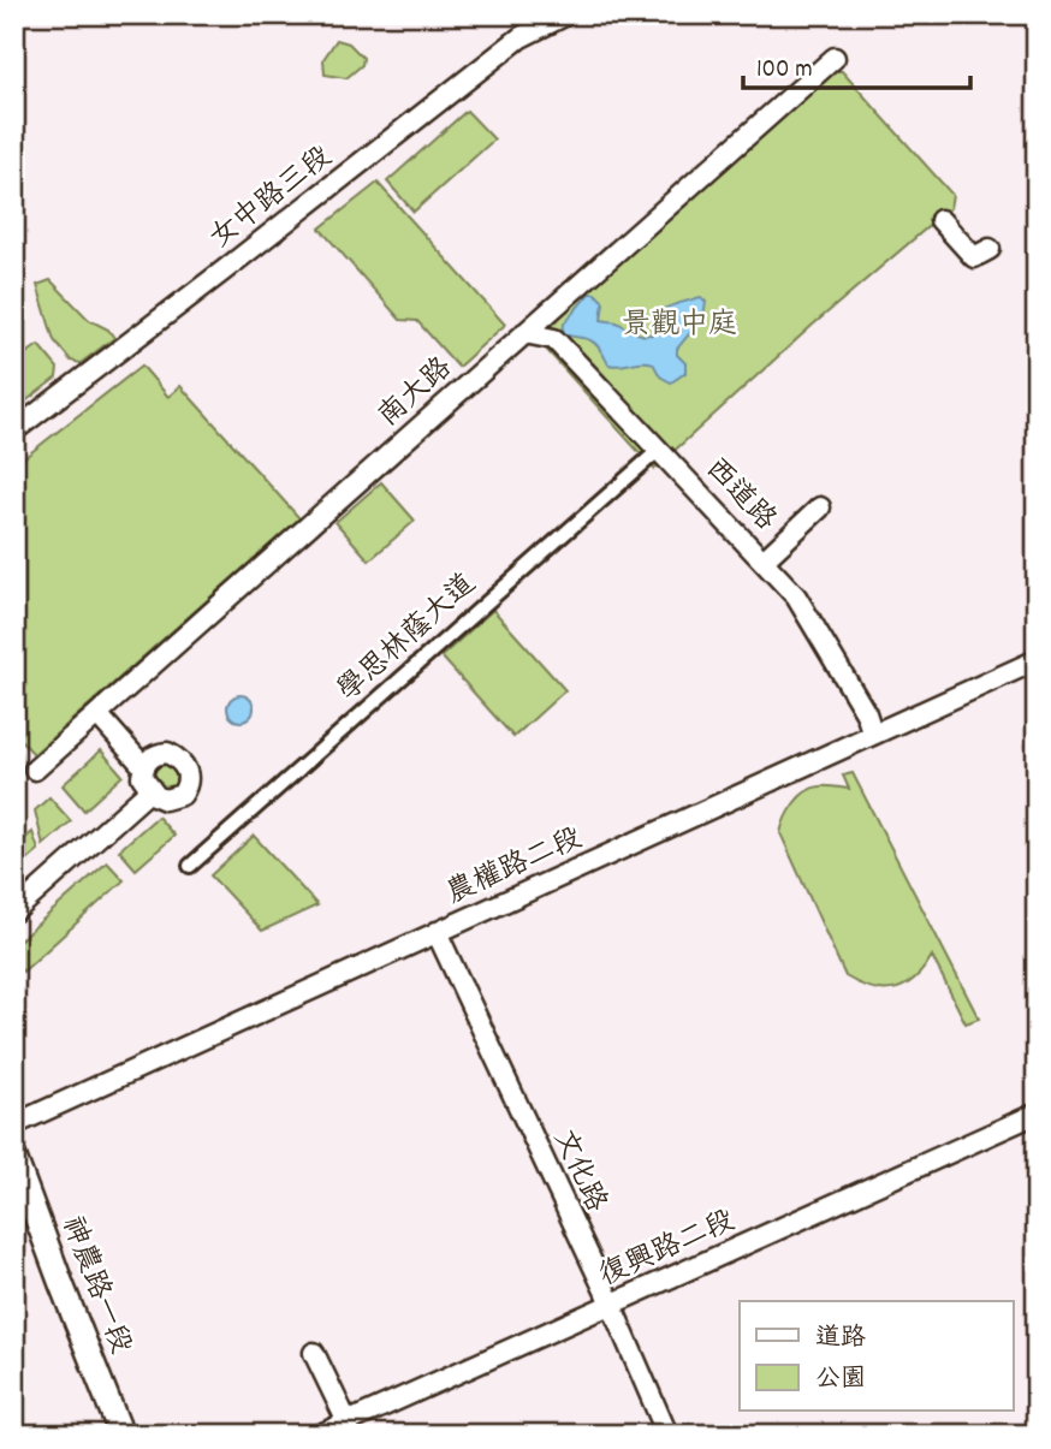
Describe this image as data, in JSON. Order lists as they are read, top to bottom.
{
  "streets": {
    "street": [
      "女中路三段",
      "南大路",
      "西道路",
      "學思林蔭大道",
      "農權路二段",
      "文化路",
      "復興路二段",
      "神農路一段"
    ]
  },
  "crossings": [
    ["南大路", "西道路"],
    ["西道路", "學思林蔭大道"],
    ["西道路", "農權路二段"],
    ["農權路二段", "文化路"],
    ["文化路", "復興路二段"]
  ],
  "parks": ["景觀中庭"],
  "legend": ["道路", "公園"],
  "scale_bar": "100 m"
}
